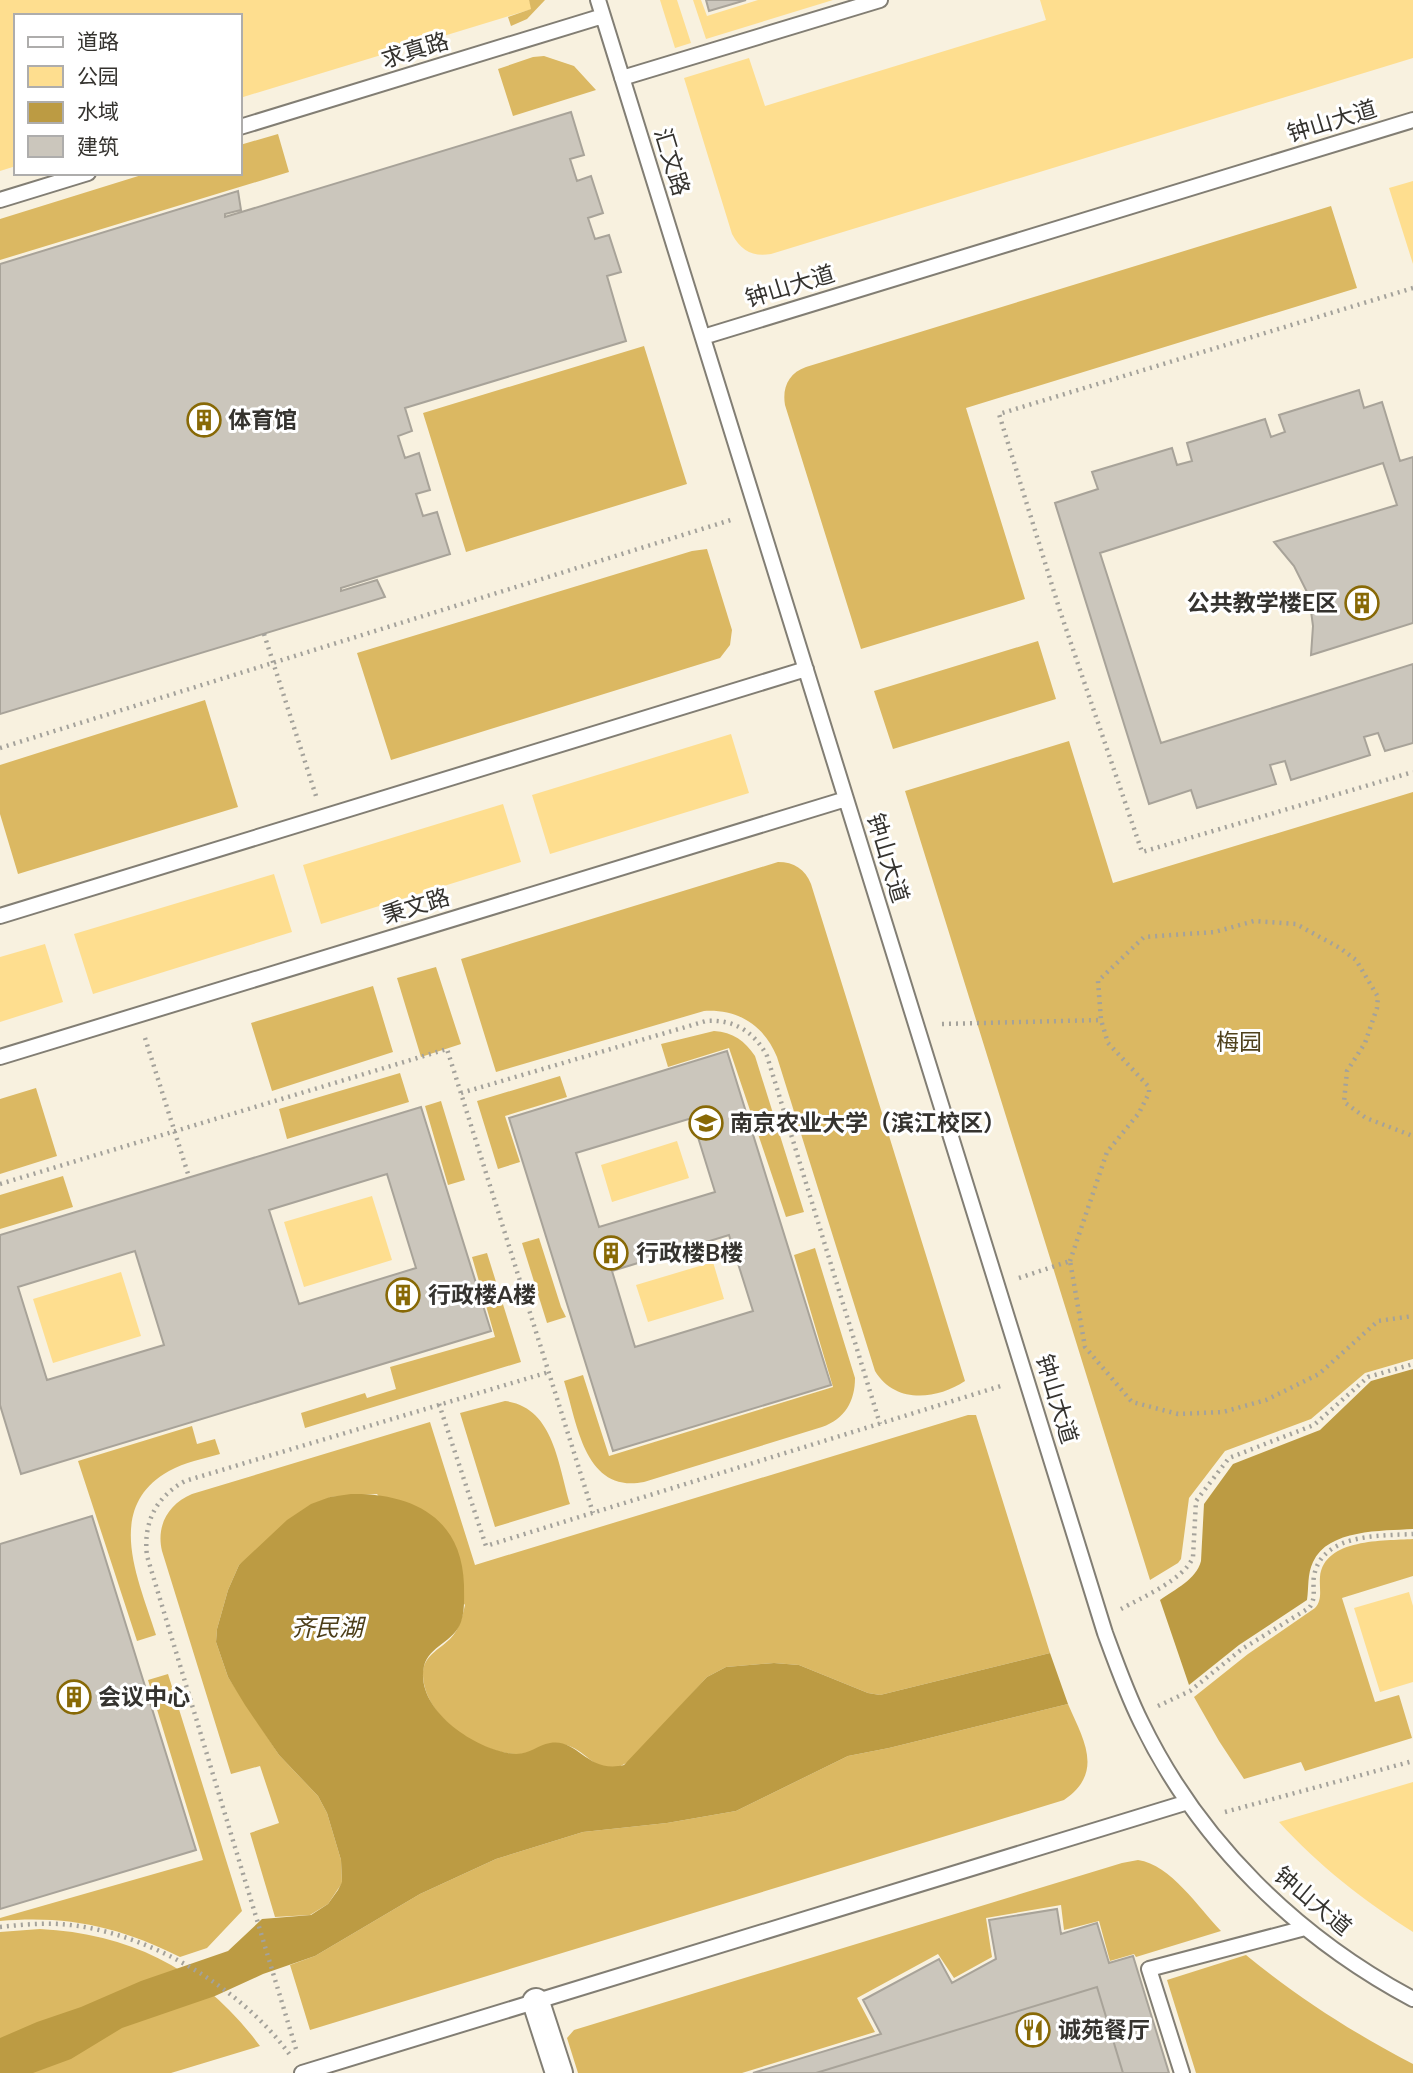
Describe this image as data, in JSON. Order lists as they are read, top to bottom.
{
  "streets": {
    "lane": [
      "求真路",
      "钟山大道",
      "汇文路",
      "秉文路"
    ]
  },
  "crossings": [
    ["求真路", "汇文路"],
    ["钟山大道", "汇文路"],
    ["钟山大道", "秉文路"]
  ],
  "water": ["齐民湖"],
  "parks": ["梅园"],
  "places": {
    "building": [
      "体育馆",
      "公共教学楼E区",
      "行政楼B楼",
      "行政楼A楼",
      "会议中心"
    ],
    "school or university": ["南京农业大学（滨江校区）"],
    "restaurant": ["诚苑餐厅"]
  },
  "legend": [
    "道路",
    "公园",
    "水域",
    "建筑"
  ]
}
